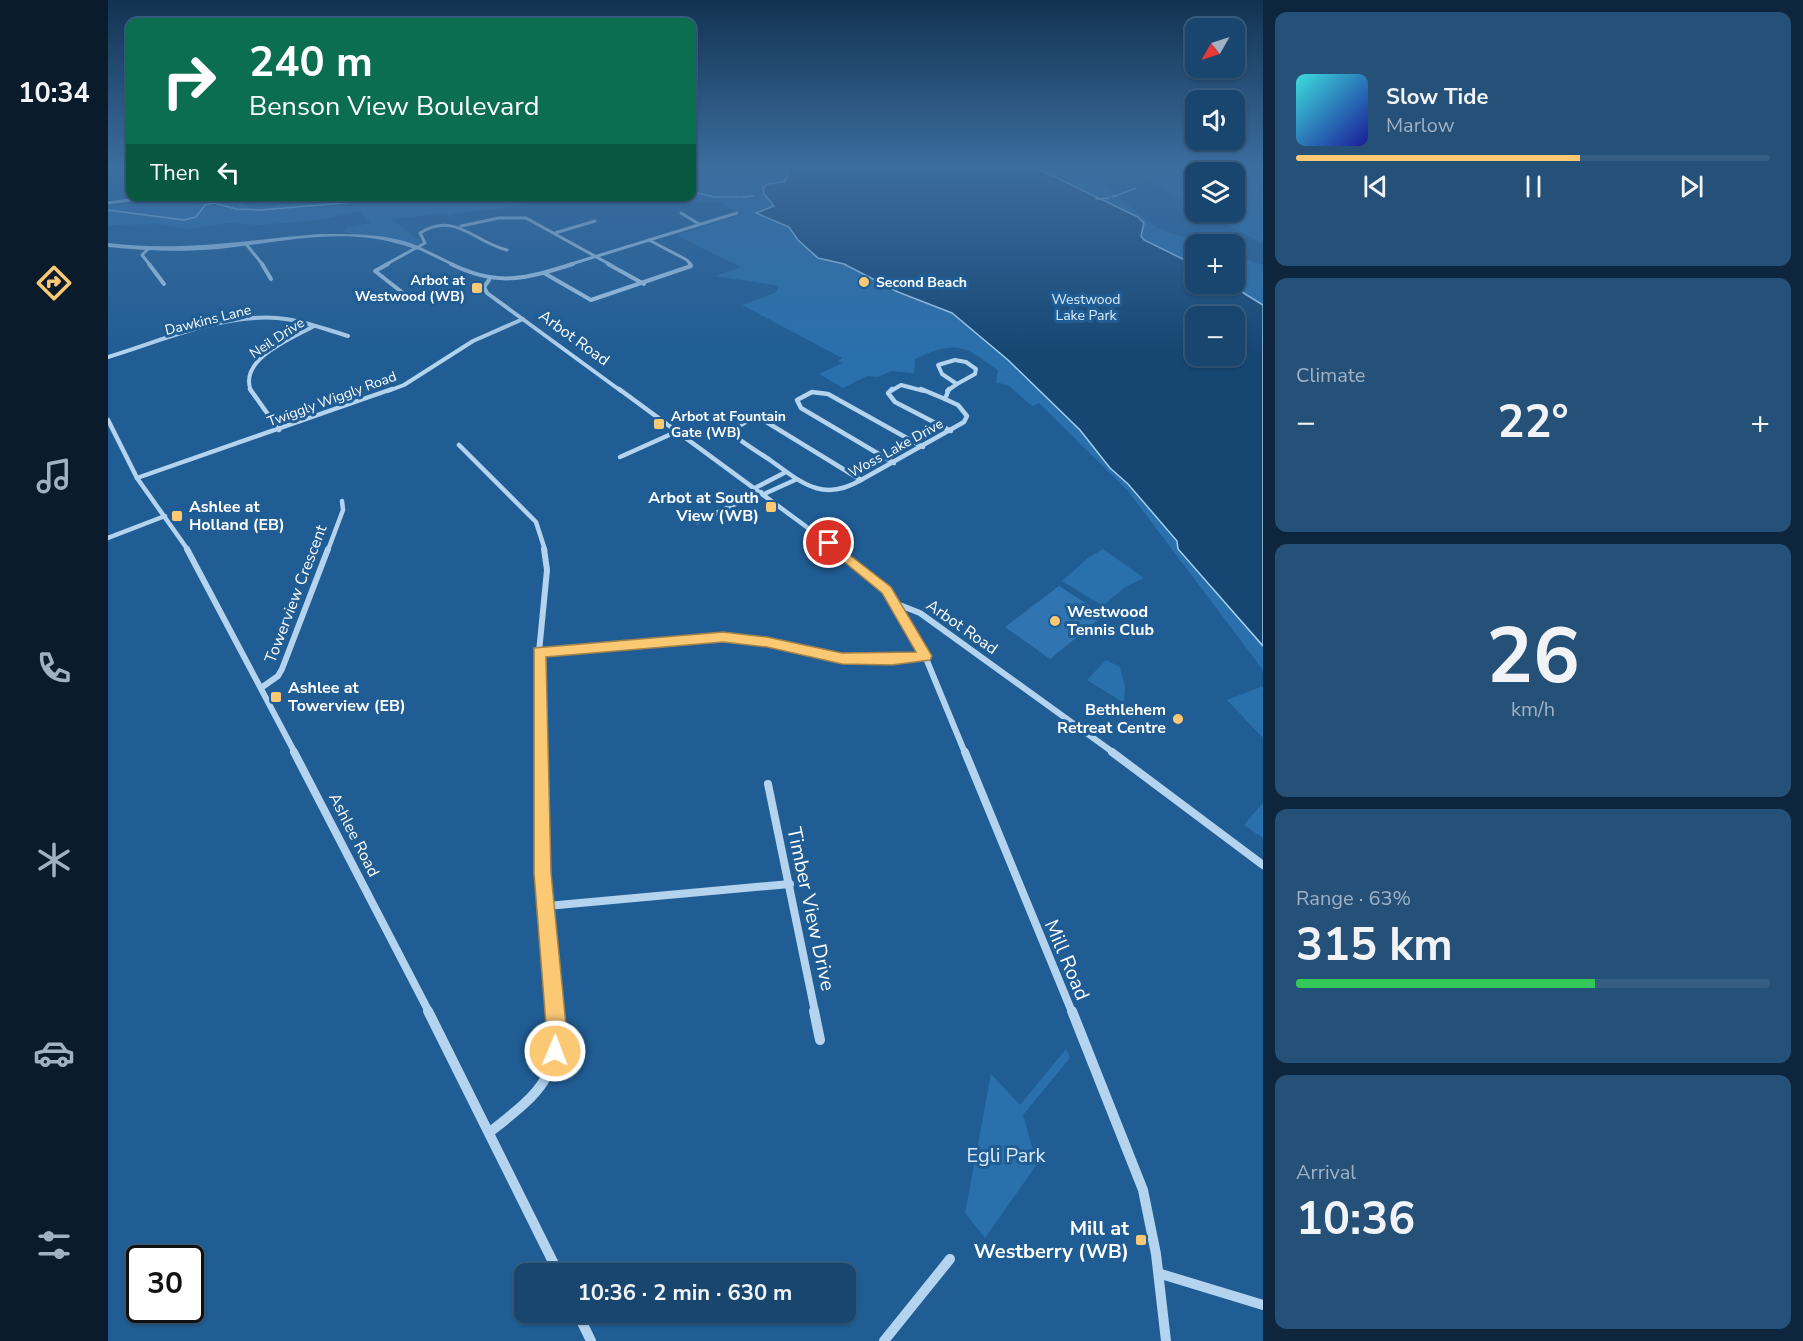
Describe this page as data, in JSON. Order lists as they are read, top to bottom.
{
  "streets": {
    "street": [
      "Dawkins Lane",
      "Neil Drive",
      "Arbot Road",
      "Twiggly Wiggly Road",
      "Woss Lake Drive",
      "Towerview Crescent",
      "Ashlee Road",
      "Timber View Drive",
      "Mill Road"
    ]
  },
  "crossings": [
    ["Dawkins Lane", "Neil Drive"],
    ["Neil Drive", "Twiggly Wiggly Road"],
    ["Arbot Road", "Twiggly Wiggly Road"],
    ["Arbot Road", "Mill Road"],
    ["Twiggly Wiggly Road", "Ashlee Road"],
    ["Towerview Crescent", "Ashlee Road"]
  ],
  "parks": ["Westwood Lake Park", "Egli Park"],
  "places": {
    "other": ["Second Beach", "Westwood Tennis Club", "Bethlehem Retreat Centre"],
    "transit": [
      "Arbot at Westwood (WB)",
      "Arbot at Fountain Gate (WB)",
      "Arbot at South View (WB)",
      "Ashlee at Holland (EB)",
      "Ashlee at Towerview (EB)",
      "Mill at Westberry (WB)"
    ]
  },
  "north": "bottom left",
  "page": {
    "tabs": "10:34",
    "map_buttons": ["+", "−"],
    "turn": ["240 m", "Benson View Boulevard"],
    "song": ["Slow Tide", "Marlow"],
    "then": "Then",
    "tile": [
      "Climate",
      ["26", "km/h"],
      ["Range · 63%", "315 km"],
      ["Arrival", "10:36"]
    ],
    "heat": ["−", "22°", "+"],
    "limit": "30",
    "trip": "10:36 · 2 min · 630 m"
  }
}
